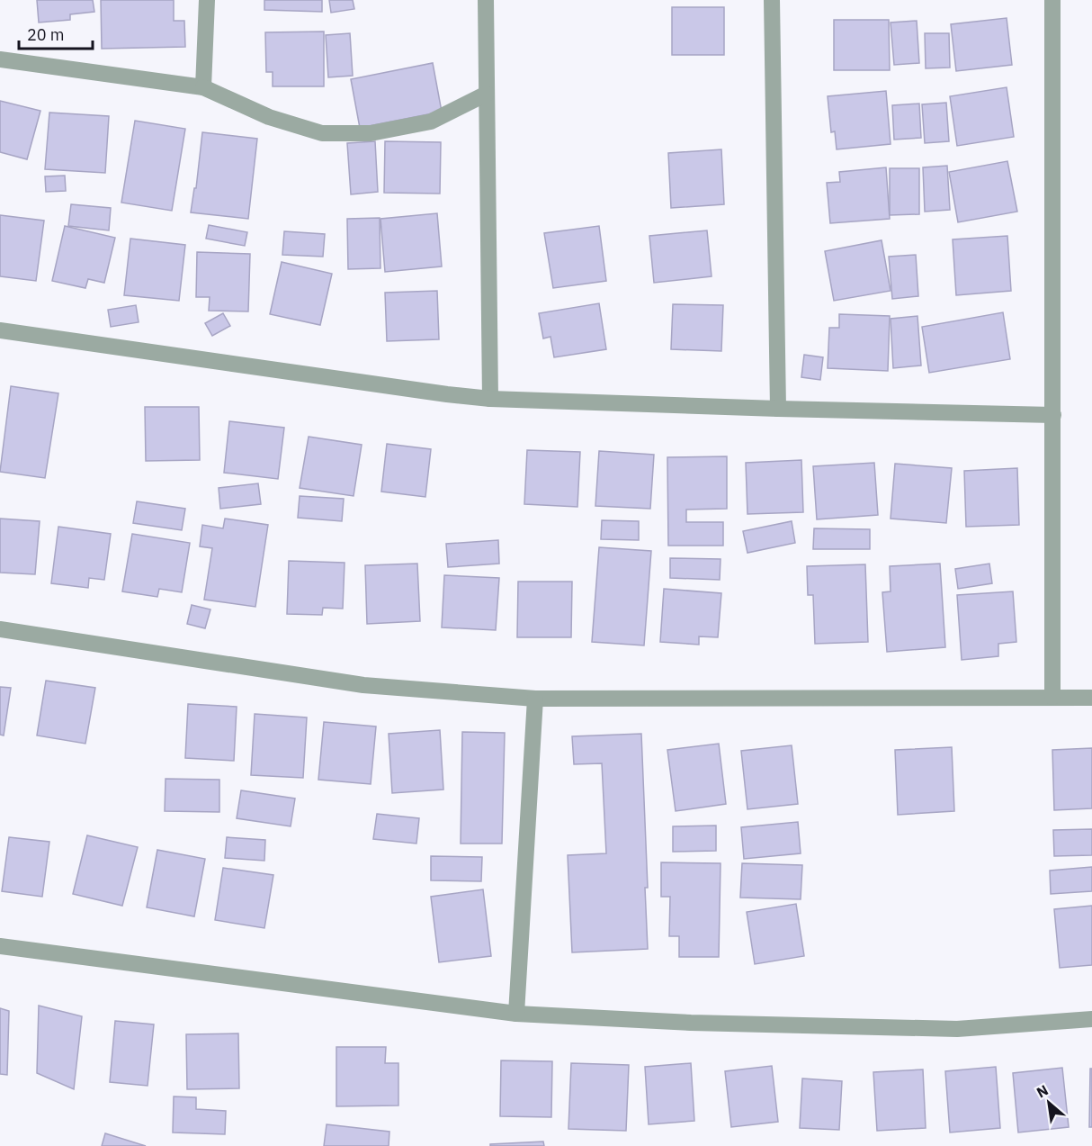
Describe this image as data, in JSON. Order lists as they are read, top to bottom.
{
  "scale_bar": "20 m",
  "north": "top left"
}
